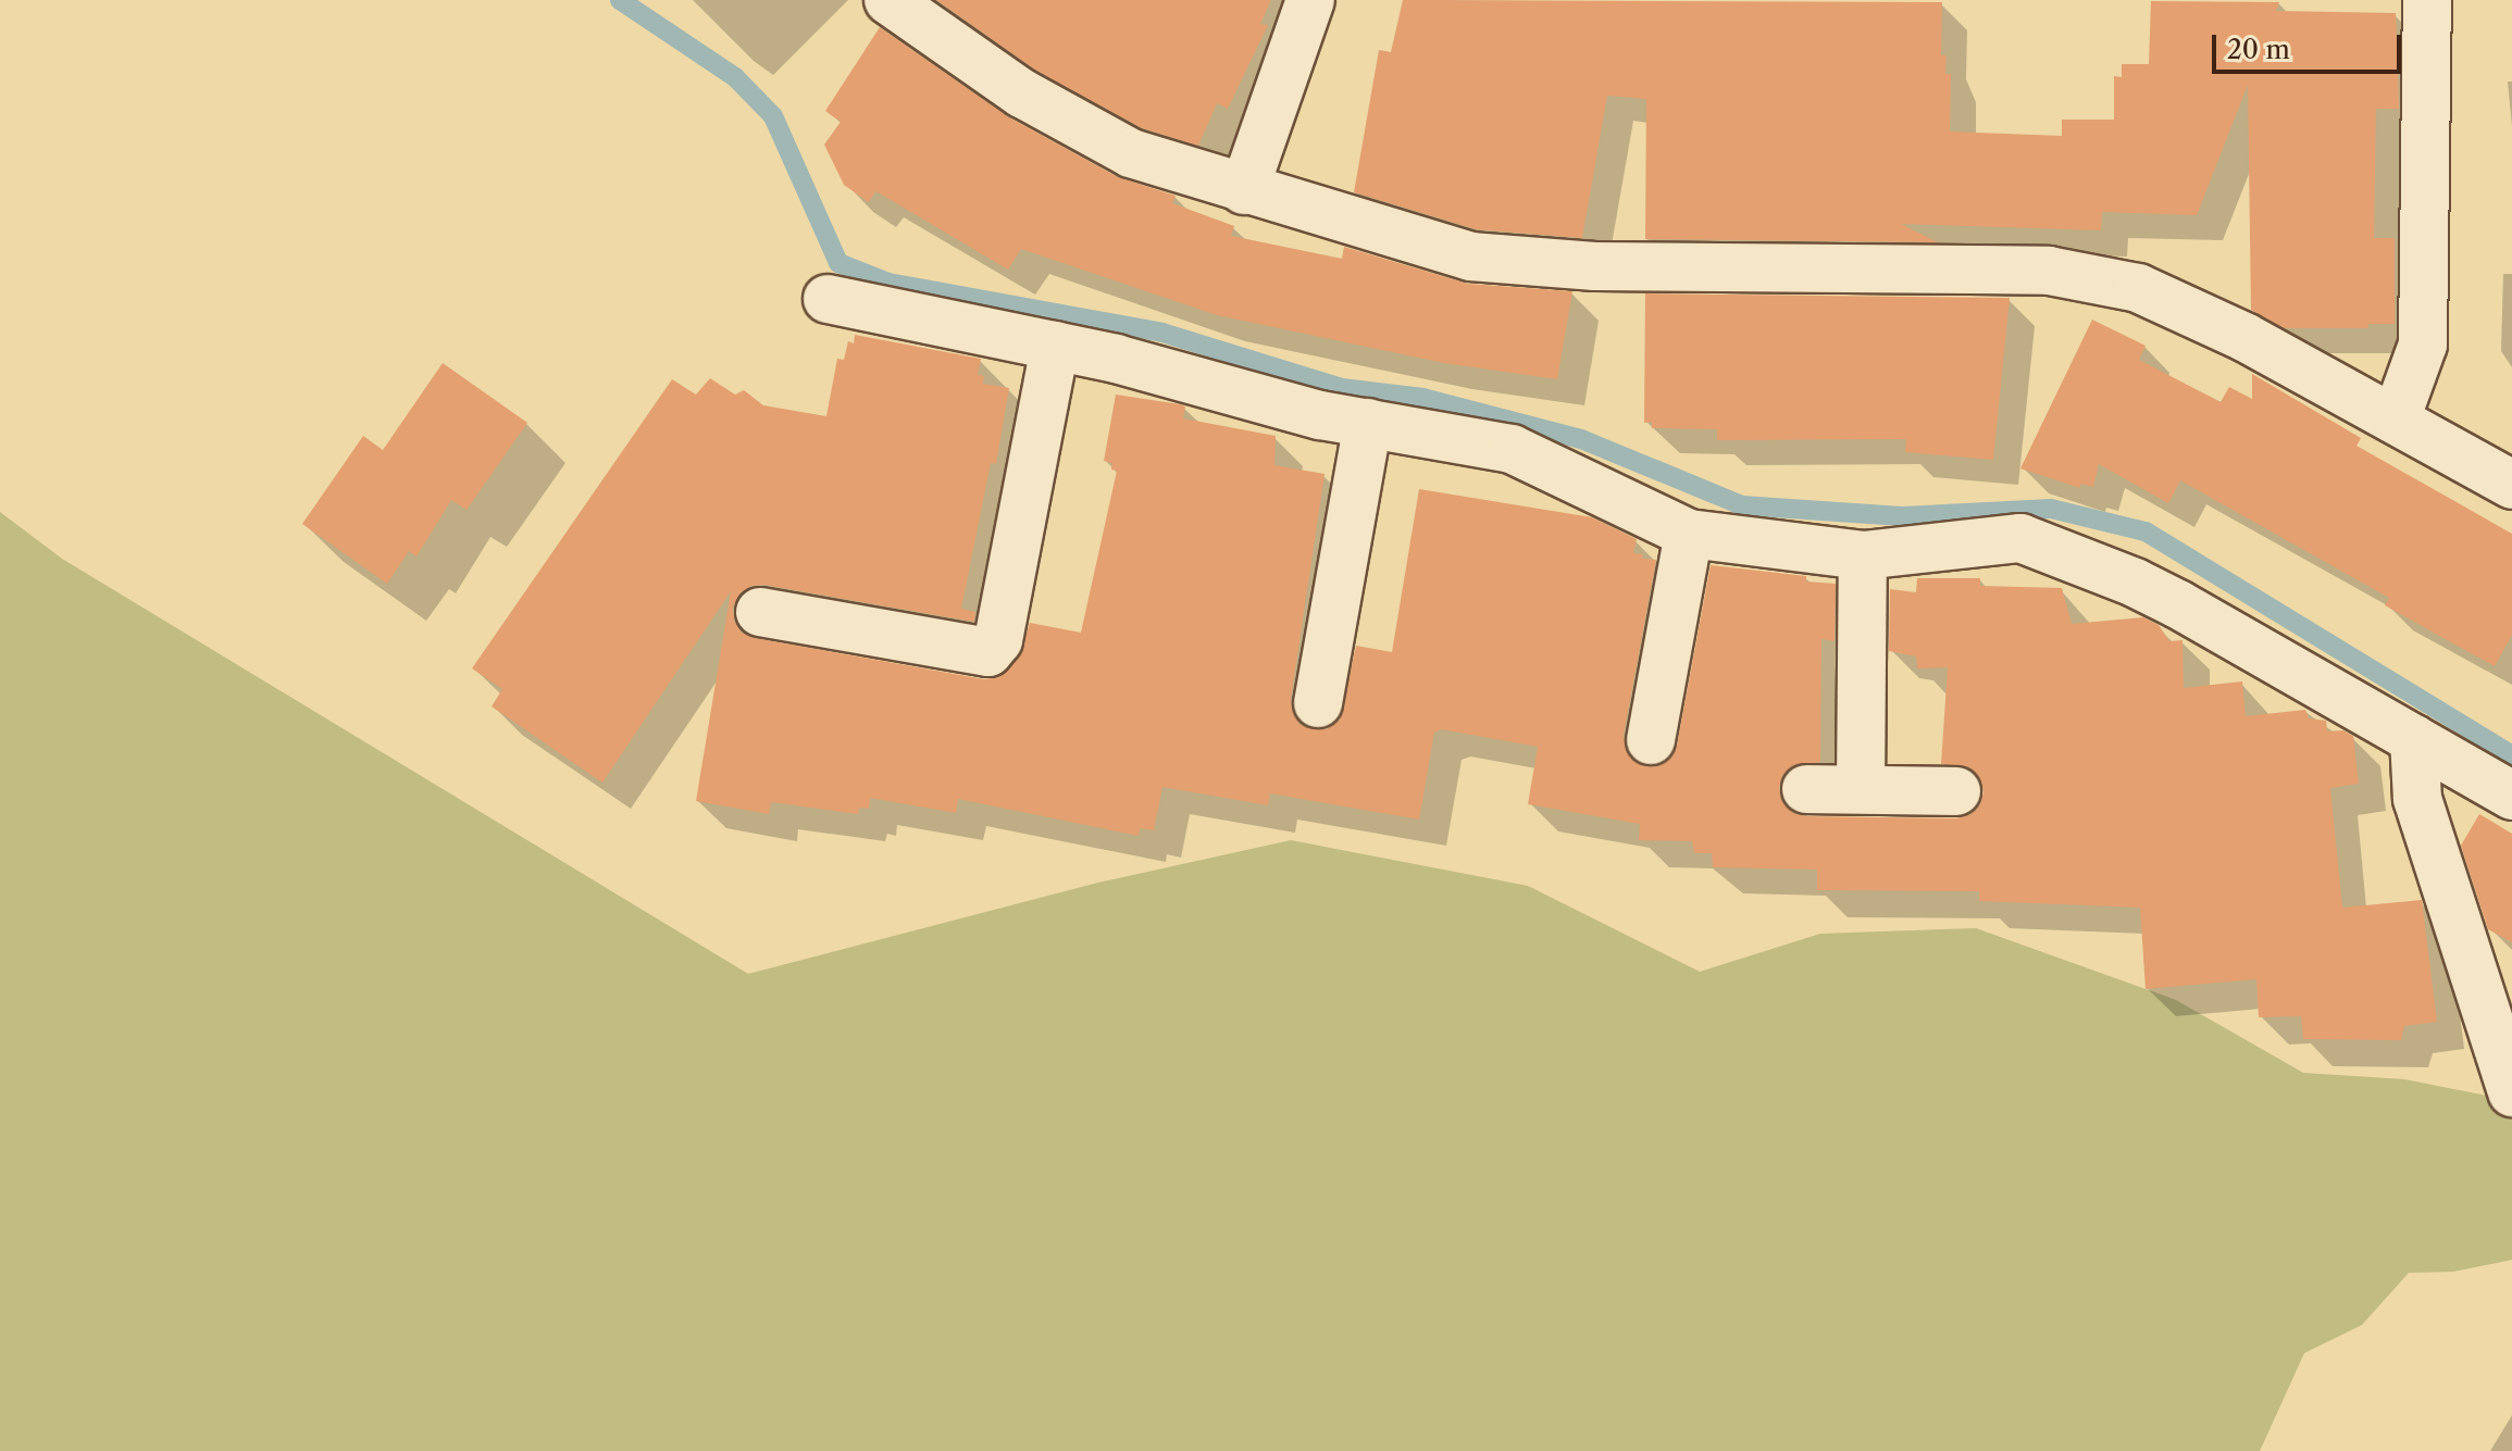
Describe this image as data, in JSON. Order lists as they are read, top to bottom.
{
  "scale_bar": "20 m"
}
